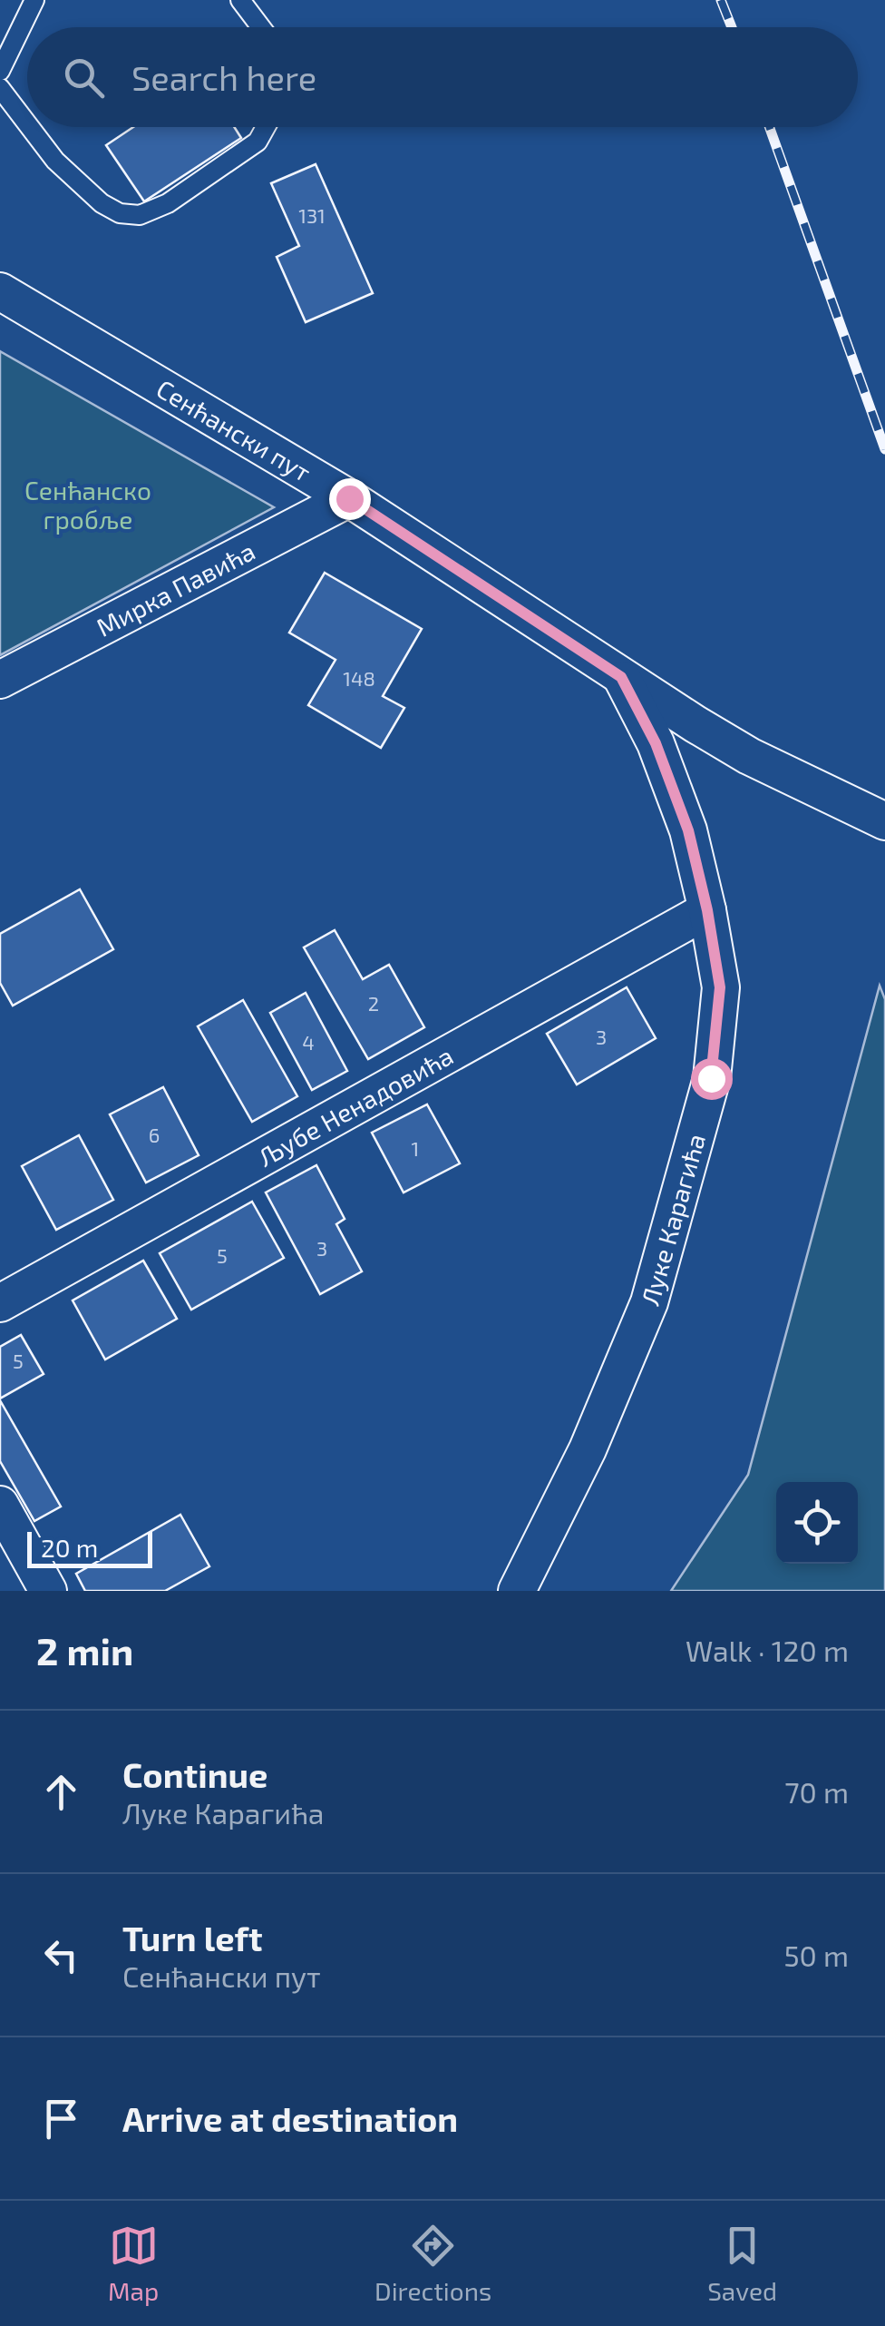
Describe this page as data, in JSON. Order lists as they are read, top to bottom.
{
  "streets": {
    "street": [
      "Сенћански пут",
      "Мирка Павића",
      "Љубе Ненадовића",
      "Луке Карагића"
    ]
  },
  "crossings": [
    ["Сенћански пут", "Мирка Павића"],
    ["Сенћански пут", "Луке Карагића"],
    ["Љубе Ненадовића", "Луке Карагића"]
  ],
  "parks": ["Сенћанско гробље"],
  "house_numbers": [
    "131",
    "148",
    "2",
    "3",
    "4",
    "6",
    "1",
    "3",
    "5",
    "5"
  ],
  "scale_bar": "20 m",
  "page": {
    "search": "Search here",
    "scale": "20 m",
    "heading": ["2 min", "Walk · 120 m"],
    "list": [
      ["Continue", "Луке Карагића", "70 m"],
      ["Turn left", "Сенћански пут", "50 m"],
      "Arrive at destination"
    ],
    "nav": ["Map", "Directions", "Saved"]
  }
}
